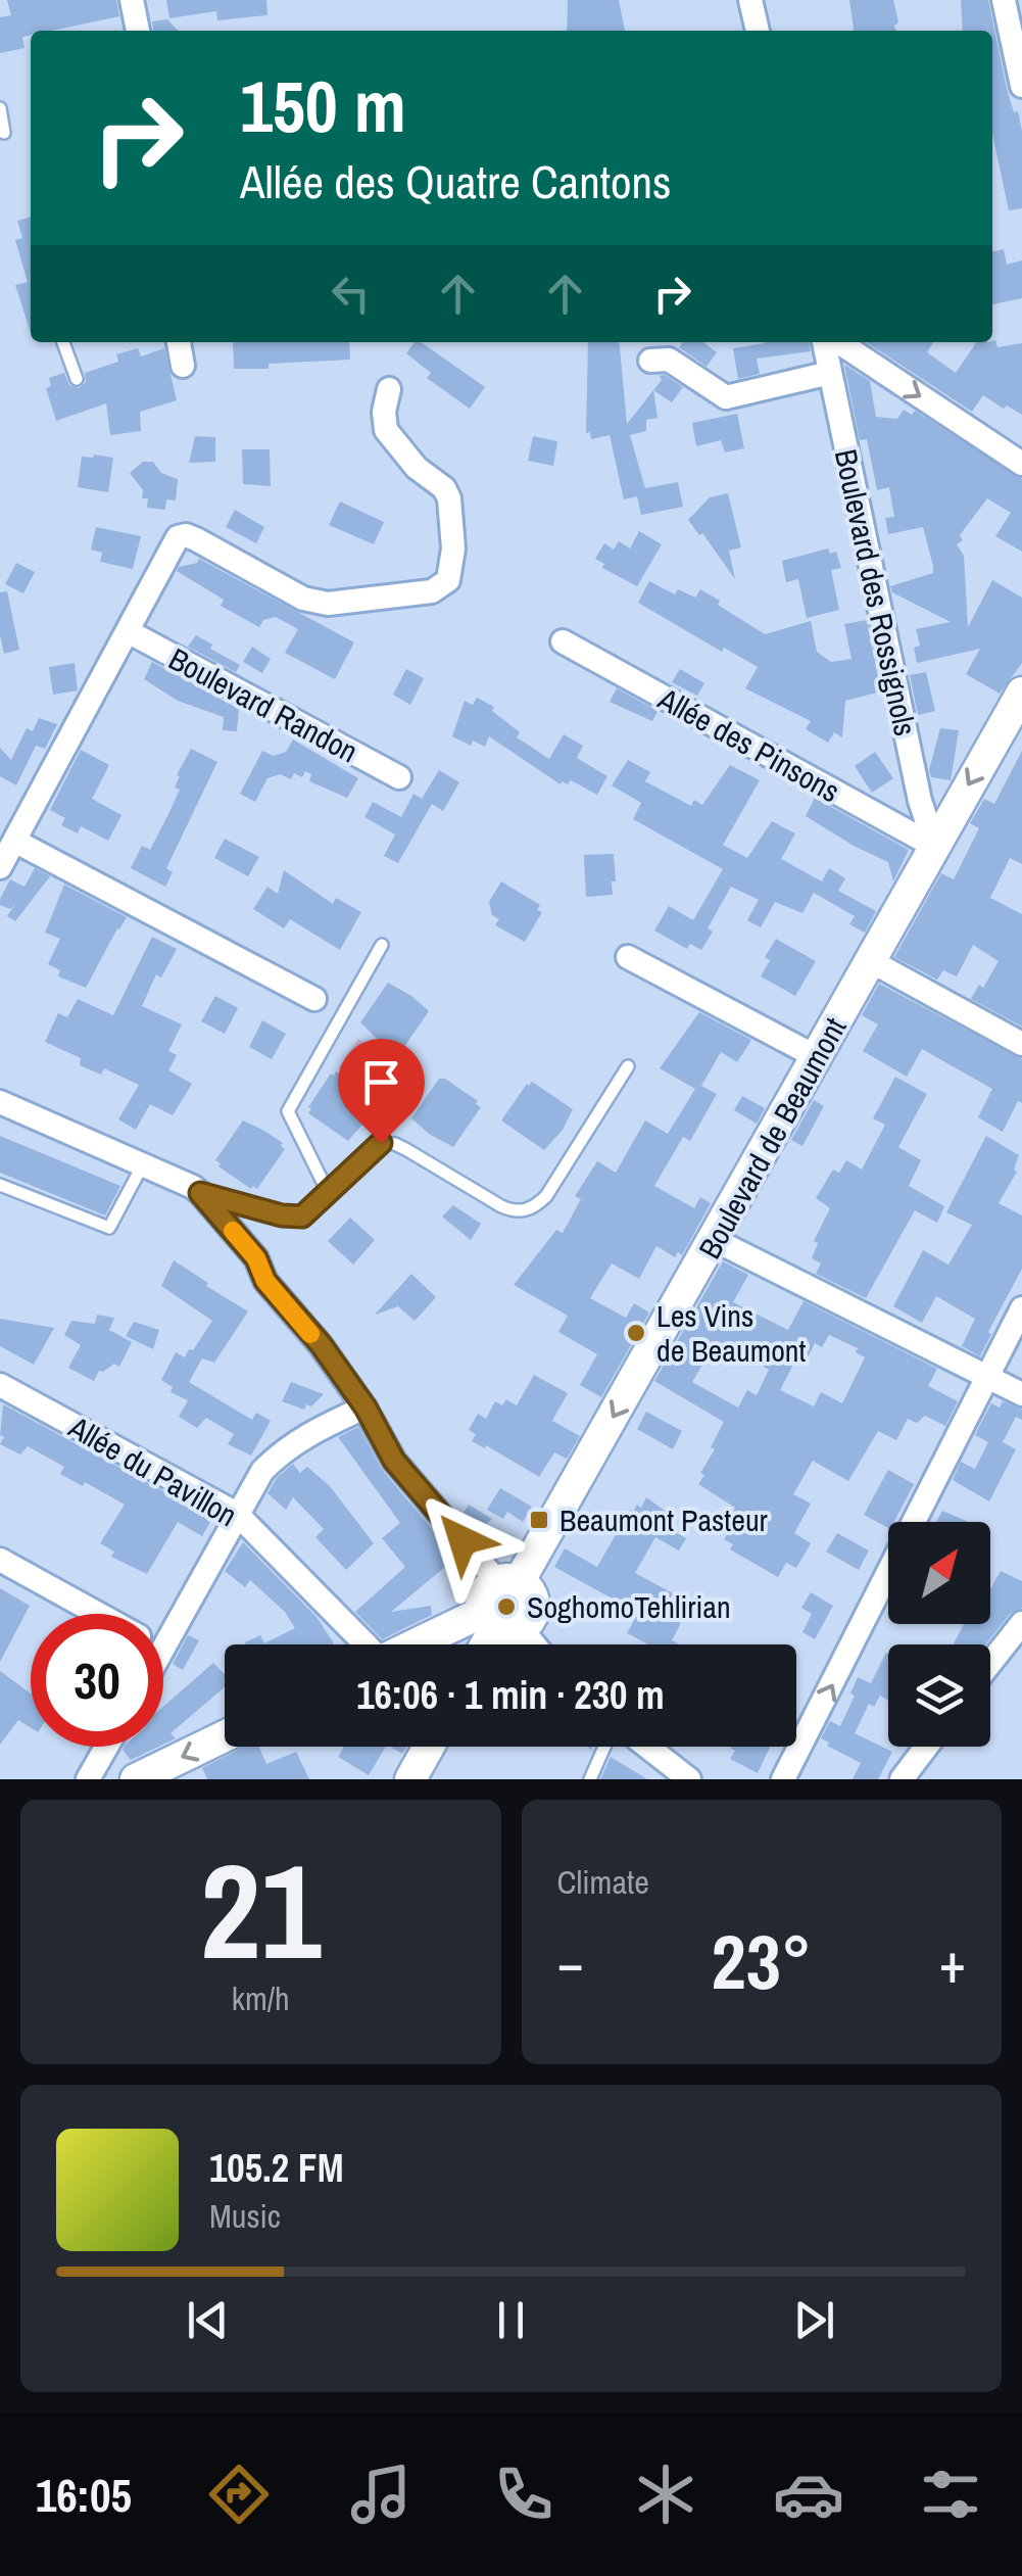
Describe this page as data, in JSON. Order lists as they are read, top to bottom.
{
  "streets": {
    "street": [
      "Boulevard des Rossignols",
      "Boulevard Randon",
      "Allée des Pinsons",
      "Boulevard de Beaumont",
      "Allée du Pavillon"
    ]
  },
  "crossings": [
    ["Boulevard des Rossignols", "Allée des Pinsons"],
    ["Boulevard des Rossignols", "Boulevard de Beaumont"],
    ["Allée des Pinsons", "Boulevard de Beaumont"]
  ],
  "one_way": ["Boulevard de Beaumont"],
  "places": {
    "other": ["Les Vins de Beaumont", "SoghomoTehlirian"],
    "transit": ["Beaumont Pasteur"]
  },
  "north": "top right",
  "page": {
    "turn": ["150 m", "Allée des Quatre Cantons"],
    "limit": "30",
    "trip": "16:06 · 1 min · 230 m",
    "tile": [
      ["21", "km/h"],
      "Climate"
    ],
    "heat": ["−", "23°", "+"],
    "song": ["105.2 FM", "Music"],
    "tabs": "16:05"
  }
}
